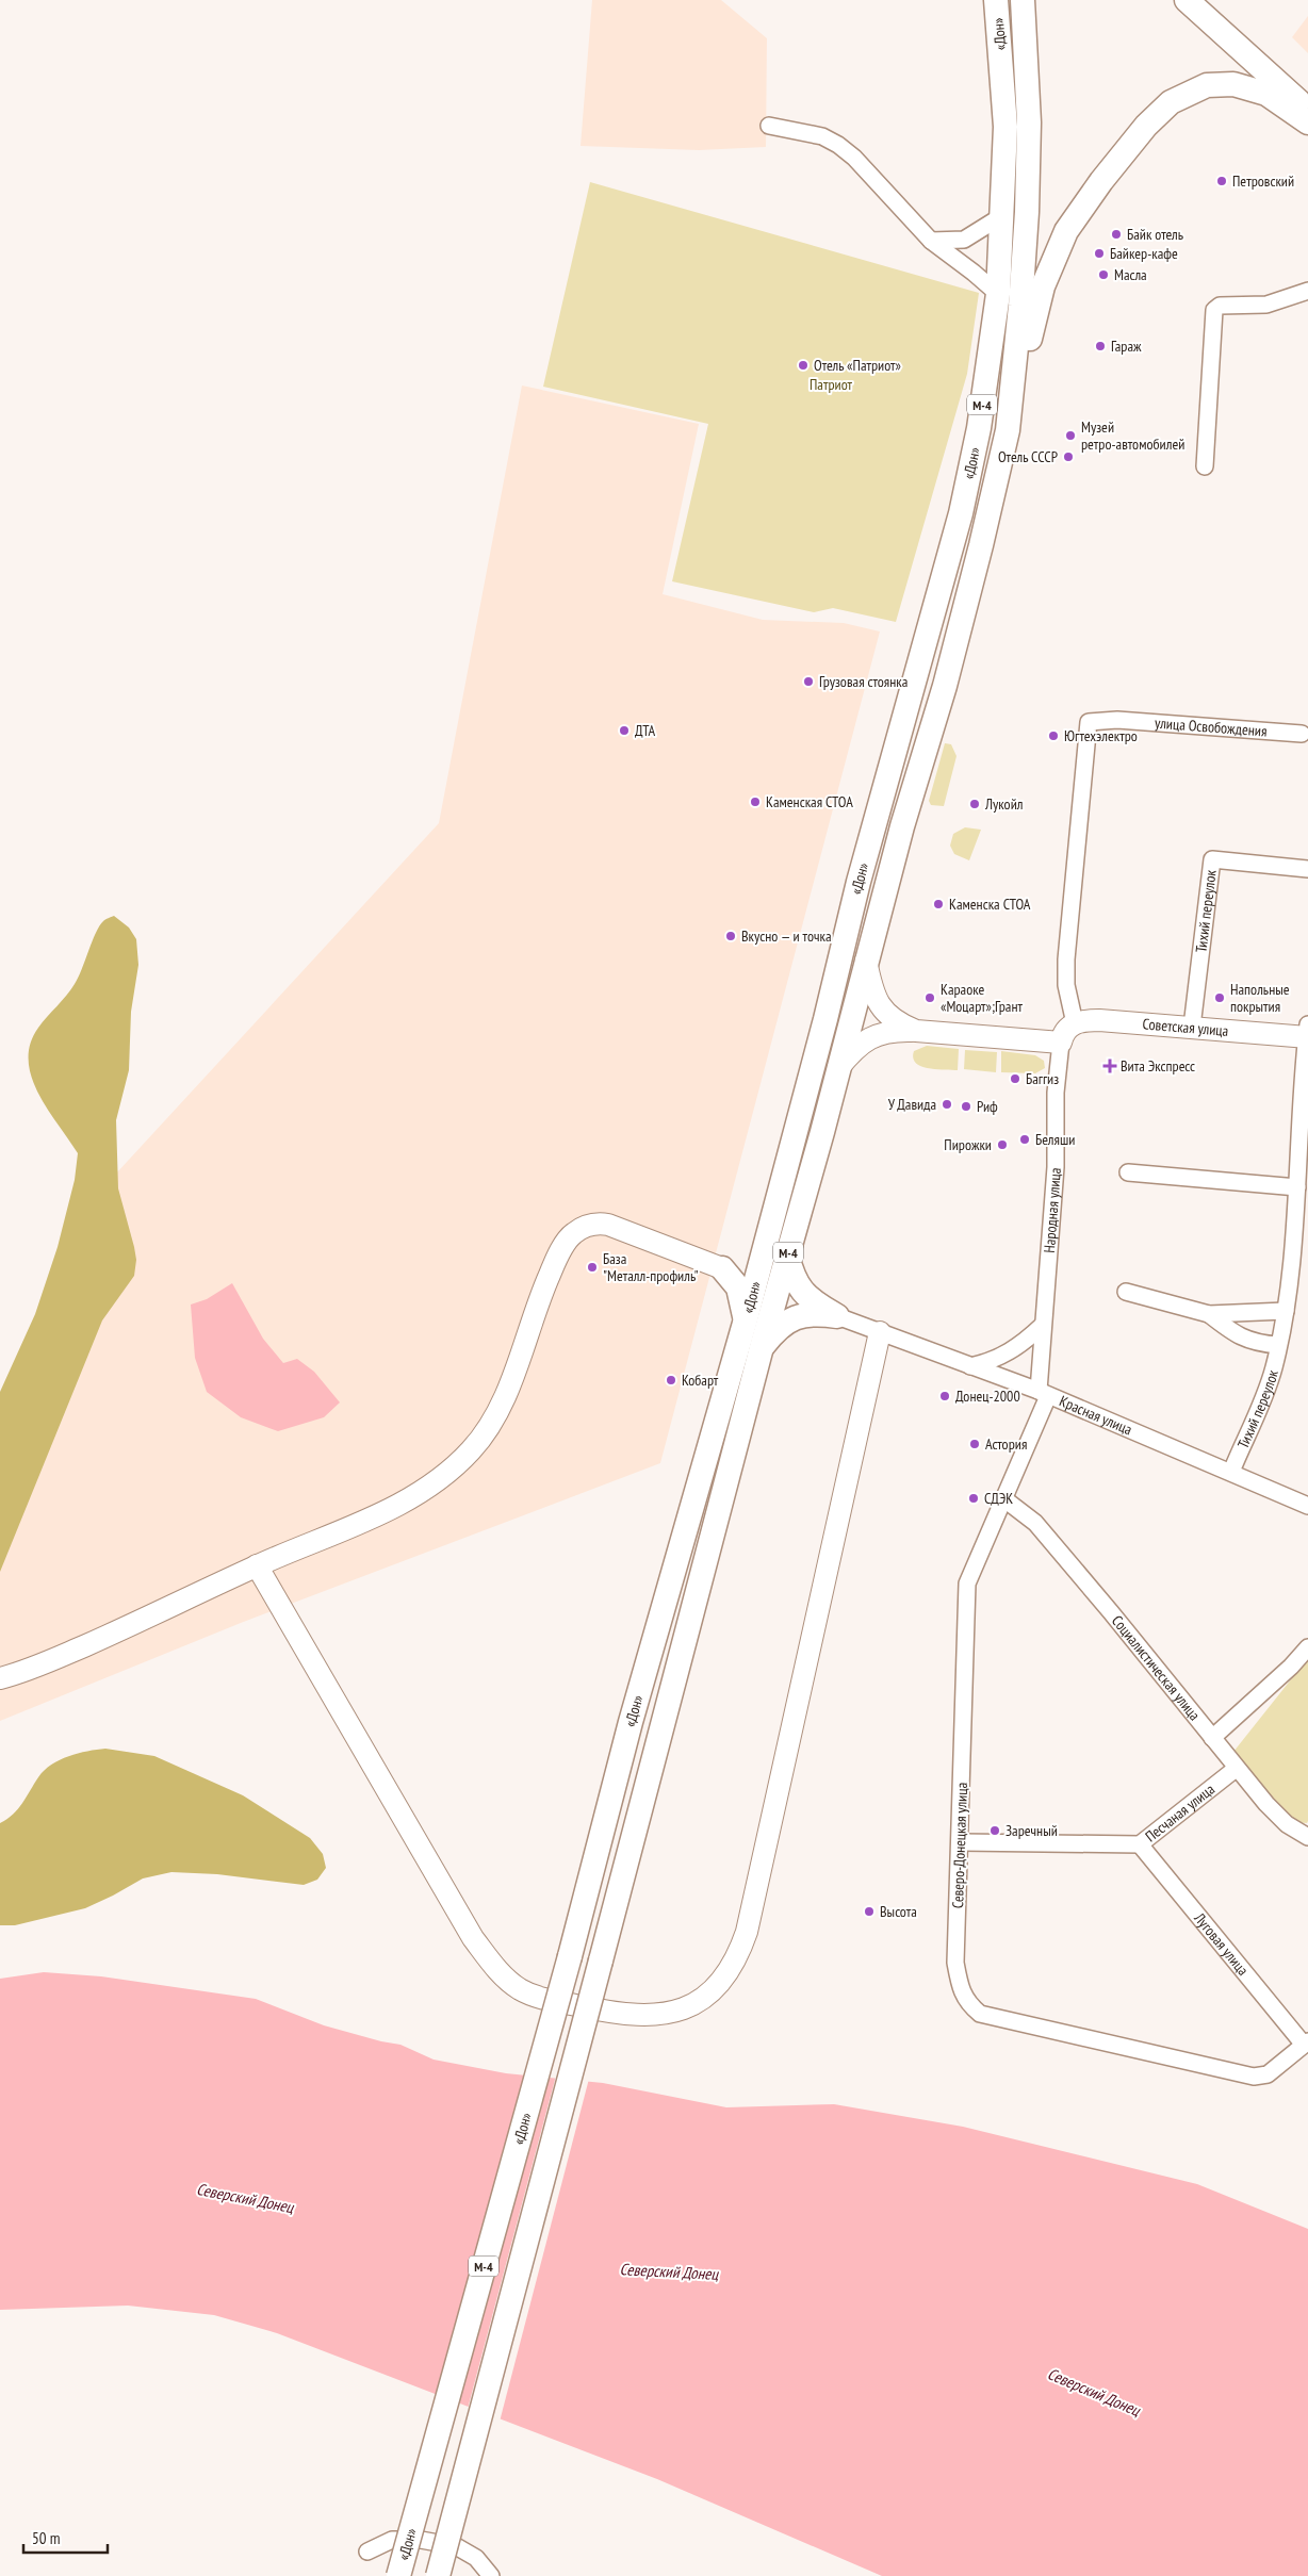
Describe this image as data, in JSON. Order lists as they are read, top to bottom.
{
  "streets": {
    "highway": ["«Дон»", "М-4"],
    "main road": ["Советская улица"],
    "street": [
      "улица Освобождения",
      "Тихий переулок",
      "Народная улица",
      "Красная улица",
      "Социалистическая улица",
      "Песчаная улица",
      "Северо-Донецкая улица",
      "Луговая улица"
    ]
  },
  "crossings": [
    ["«Дон»", "Советская улица"],
    ["улица Освобождения", "Народная улица"],
    ["Тихий переулок", "Советская улица"],
    ["Тихий переулок", "Красная улица"],
    ["Советская улица", "Народная улица"],
    ["Народная улица", "Красная улица"],
    ["Народная улица", "Северо-Донецкая улица"],
    ["Красная улица", "Северо-Донецкая улица"],
    ["Социалистическая улица", "Песчаная улица"],
    ["Социалистическая улица", "Северо-Донецкая улица"],
    ["Песчаная улица", "Северо-Донецкая улица"],
    ["Песчаная улица", "Луговая улица"],
    ["Северо-Донецкая улица", "Луговая улица"]
  ],
  "water": ["Северский Донец"],
  "parks": ["Патриот"],
  "places": {
    "other": [
      "Петровский",
      "Байк отель",
      "Байкер-кафе",
      "Масла",
      "Гараж",
      "Отель «Патриот»",
      "Музей ретро-автомобилей",
      "Отель СССР",
      "Грузовая стоянка",
      "ДТА",
      "Югтехэлектро",
      "Каменская СТОА",
      "Лукойл",
      "Каменска СТОА",
      "Вкусно — и точка",
      "Караоке «Моцарт»;Грант",
      "Напольные покрытия",
      "Баггиз",
      "У Давида",
      "Риф",
      "Беляши",
      "Пирожки",
      "База \"Металл-профиль\"",
      "Кобарт",
      "Донец-2000",
      "Астория",
      "СДЭК",
      "Заречный",
      "Высота"
    ],
    "health": ["Вита Экспресс"]
  },
  "scale_bar": "50 m"
}
